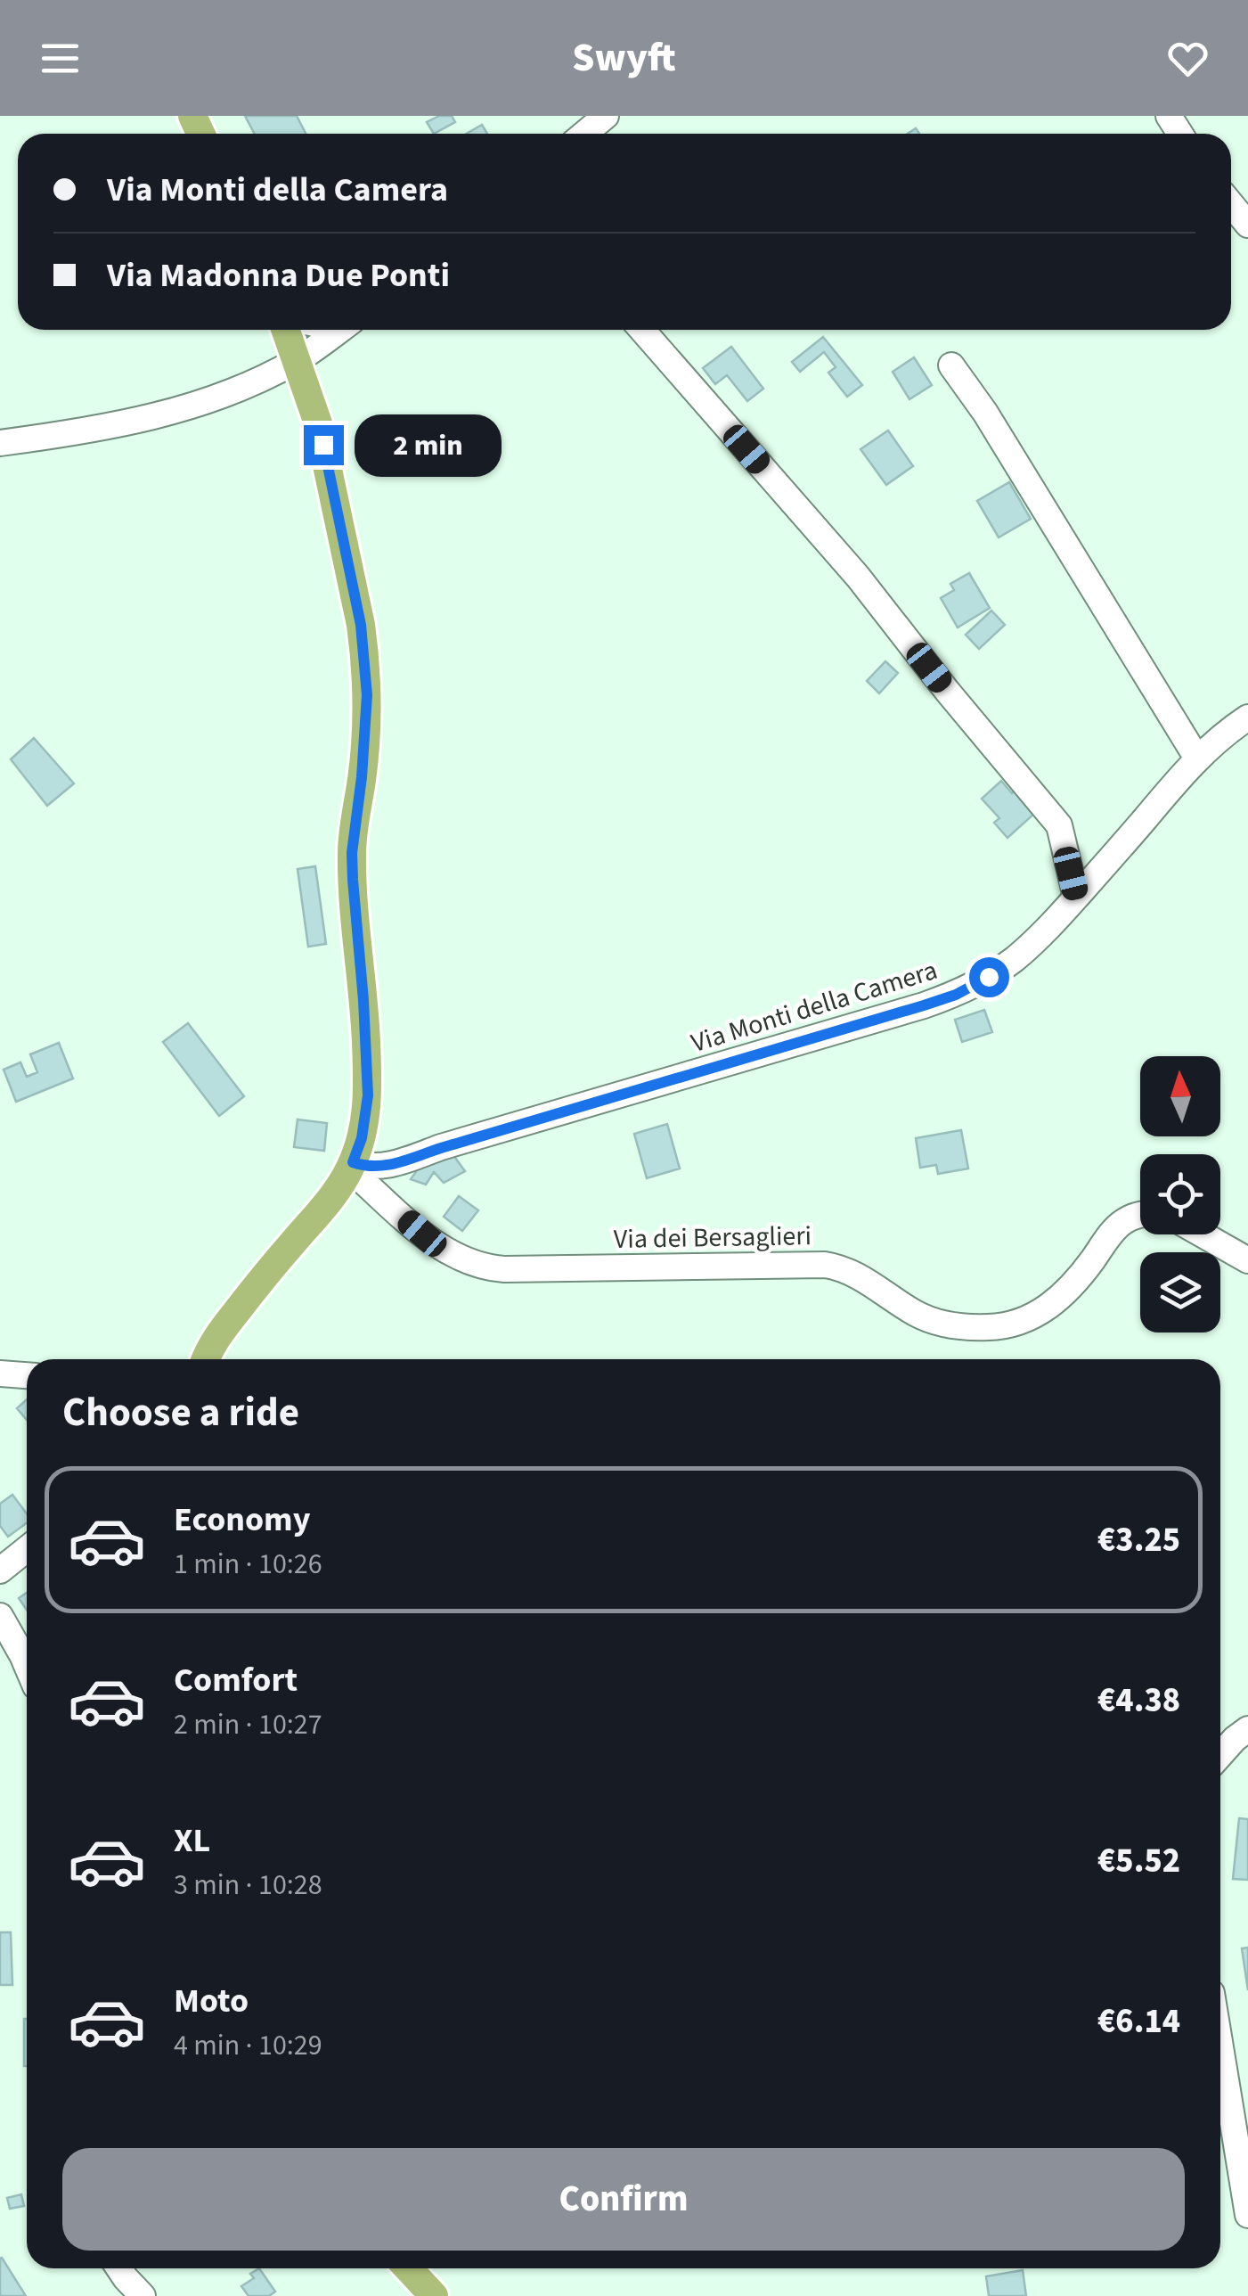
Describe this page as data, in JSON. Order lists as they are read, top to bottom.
{
  "streets": {
    "street": ["Via Monti della Camera", "Via dei Bersaglieri"]
  },
  "crossings": [
    ["Via Monti della Camera", "Via dei Bersaglieri"]
  ],
  "north": "top",
  "page": {
    "header": "Swyft",
    "banner": ["Via Monti della Camera", "Via Madonna Due Ponti"],
    "bubble": "2 min",
    "heading": "Choose a ride",
    "list": [
      {
        "name": "Economy",
        "note": "1 min · 10:26",
        "value": "€3.25"
      },
      {
        "name": "Comfort",
        "note": "2 min · 10:27",
        "value": "€4.38"
      },
      {
        "name": "XL",
        "note": "3 min · 10:28",
        "value": "€5.52"
      },
      {
        "name": "Moto",
        "note": "4 min · 10:29",
        "value": "€6.14"
      }
    ],
    "buttons": "Confirm"
  }
}
